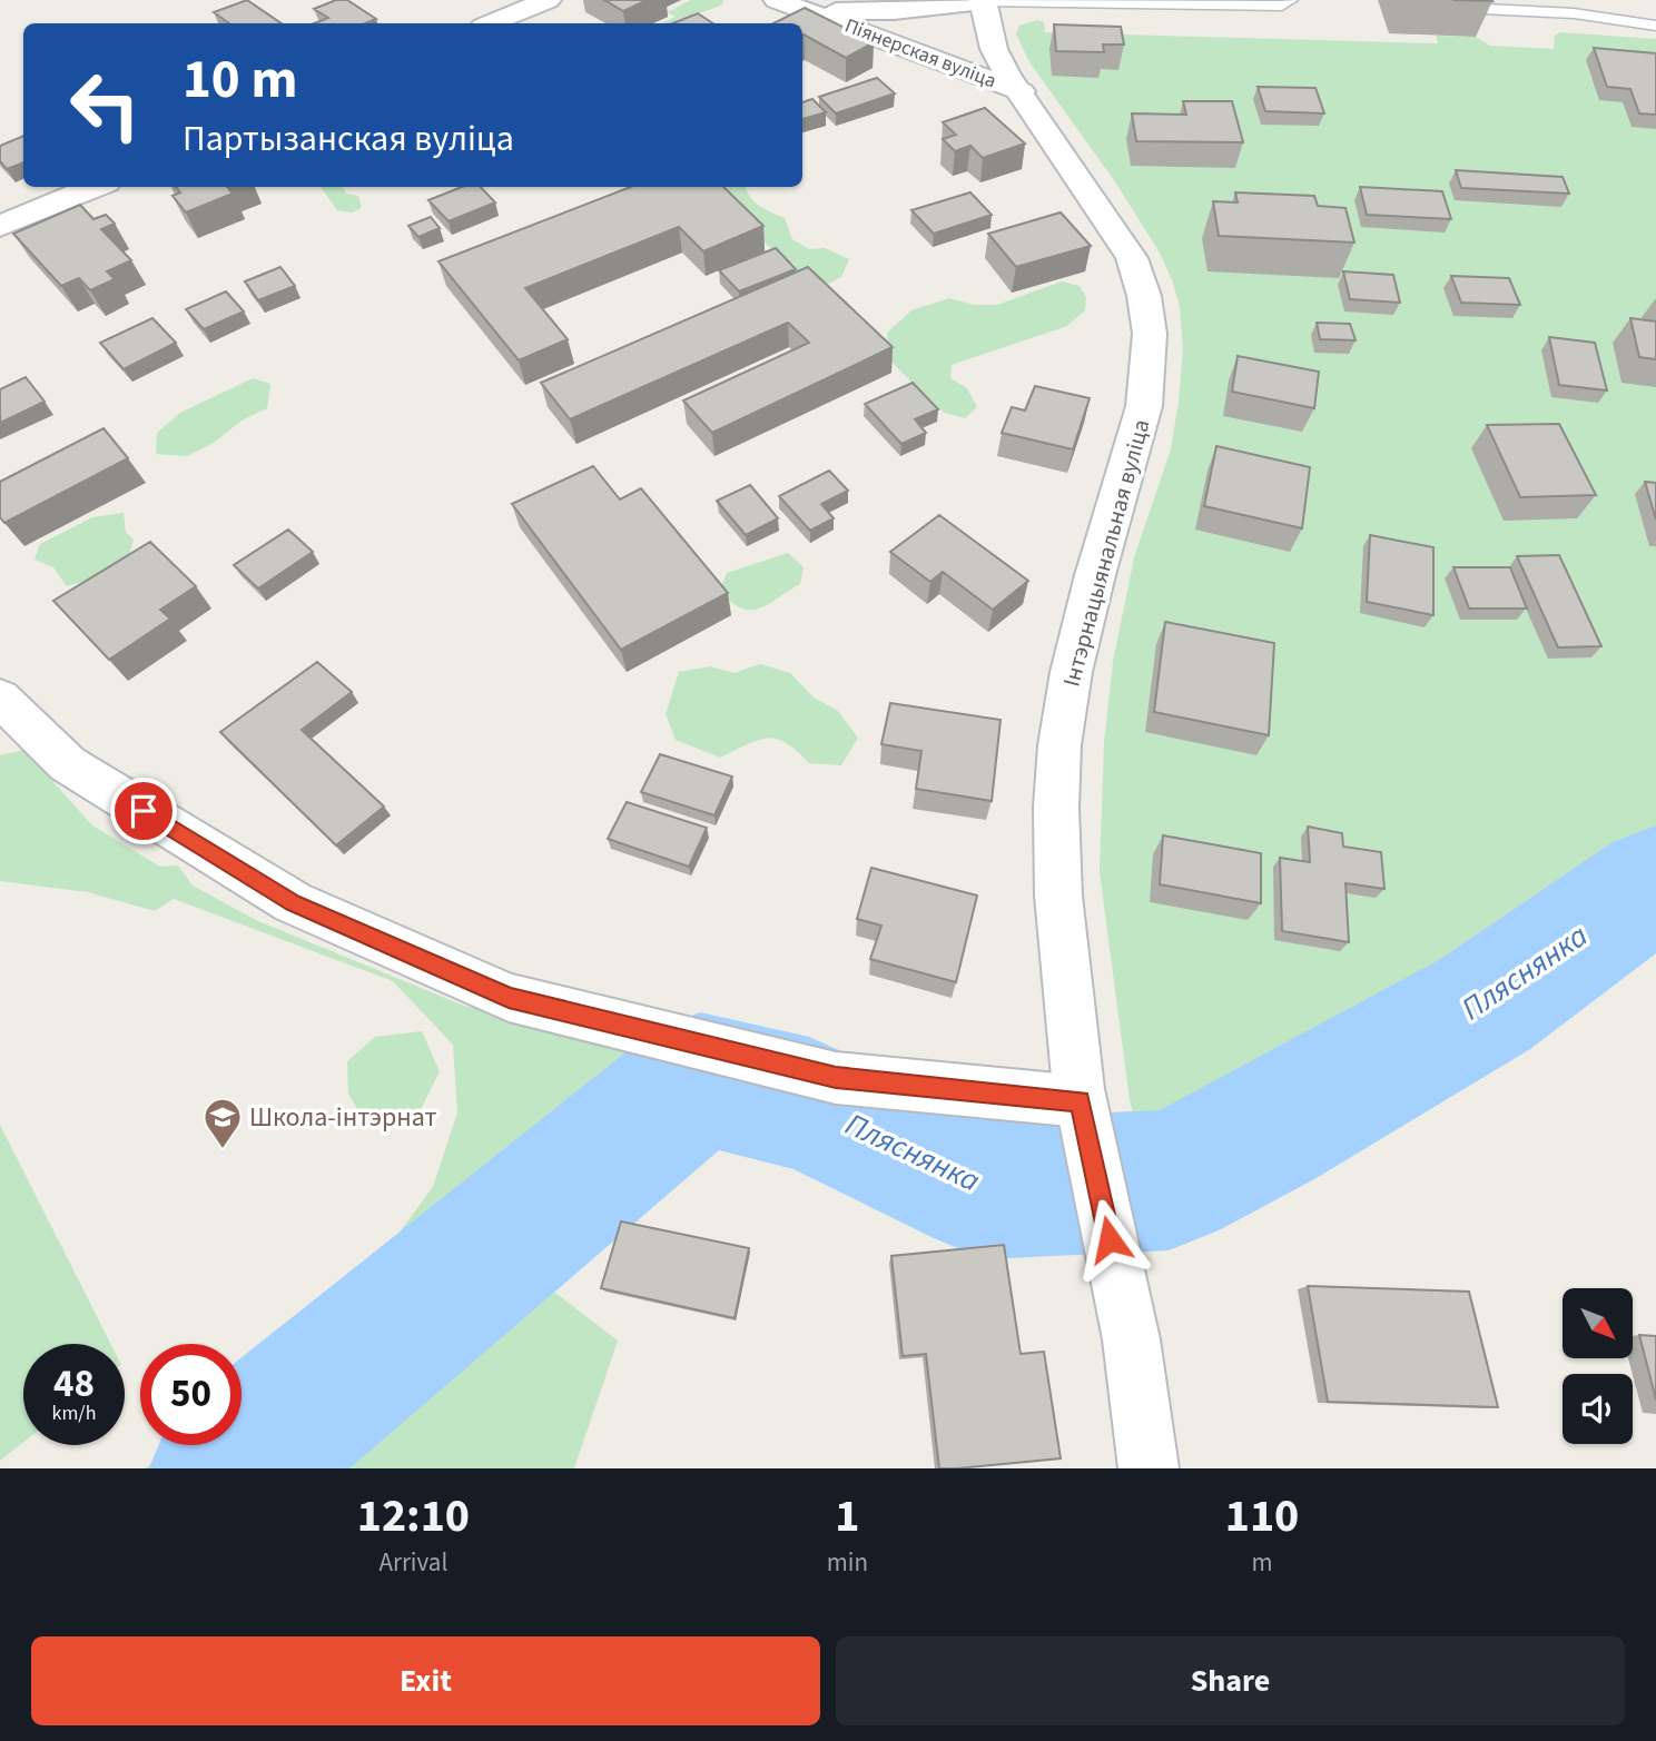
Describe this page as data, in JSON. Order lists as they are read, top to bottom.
{
  "streets": {
    "street": ["Піянерская вуліца", "Інтэрнацыянальная вуліца"]
  },
  "crossings": [
    ["Піянерская вуліца", "Інтэрнацыянальная вуліца"]
  ],
  "water": ["Пляснянка"],
  "places": {
    "school or university": ["Школа-інтэрнат"]
  },
  "north": "bottom right",
  "page": {
    "turn": ["10 m", "Партызанская вуліца"],
    "speed": "48 km/h",
    "limit": "50",
    "eta": [
      "12:10",
      "Arrival",
      "1",
      "min",
      "110",
      "m"
    ],
    "buttons": ["Exit", "Share"]
  }
}
